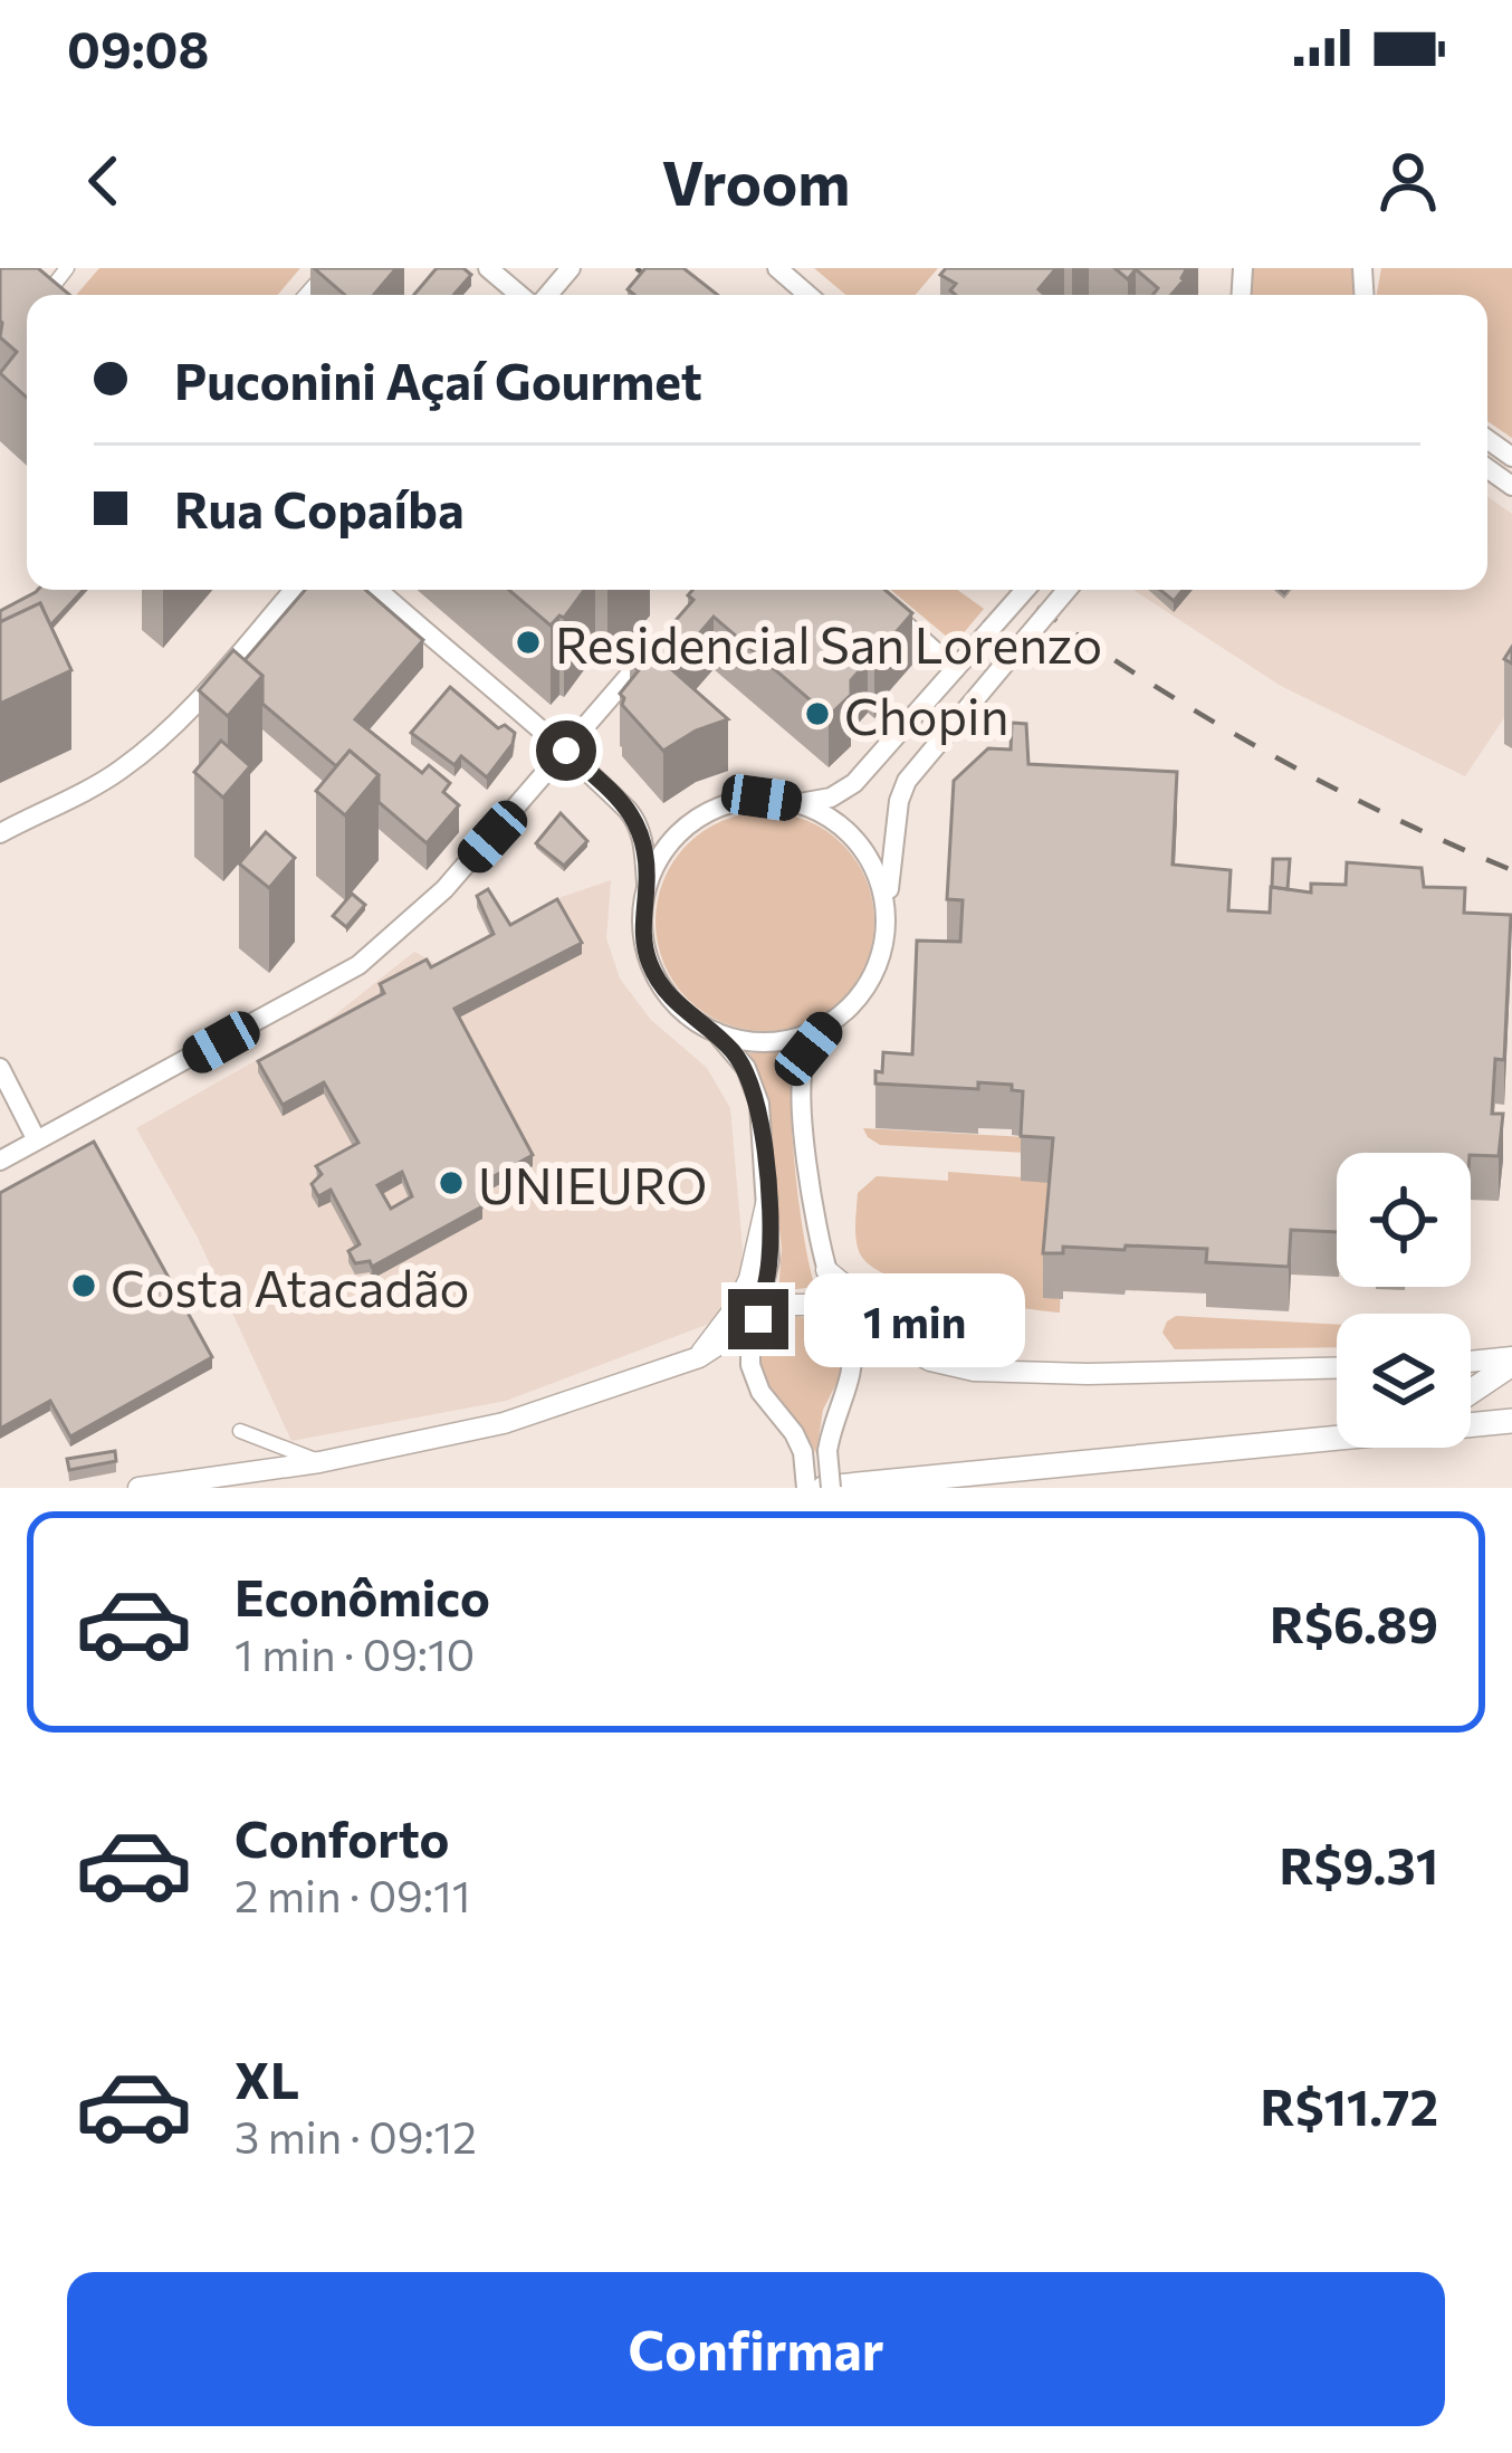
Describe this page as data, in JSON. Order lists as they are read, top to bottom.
{
  "places": [
    "Residencial San Lorenzo",
    "Chopin",
    "UNIEURO",
    "Costa Atacadão"
  ],
  "page": {
    "status": "09:08",
    "header": "Vroom",
    "banner": ["Puconini Açaí Gourmet", "Rua Copaíba"],
    "bubble": "1 min",
    "list": [
      {
        "name": "Econômico",
        "note": "1 min · 09:10",
        "value": "R$6.89"
      },
      {
        "name": "Conforto",
        "note": "2 min · 09:11",
        "value": "R$9.31"
      },
      {
        "name": "XL",
        "note": "3 min · 09:12",
        "value": "R$11.72"
      }
    ],
    "buttons": "Confirmar"
  }
}
